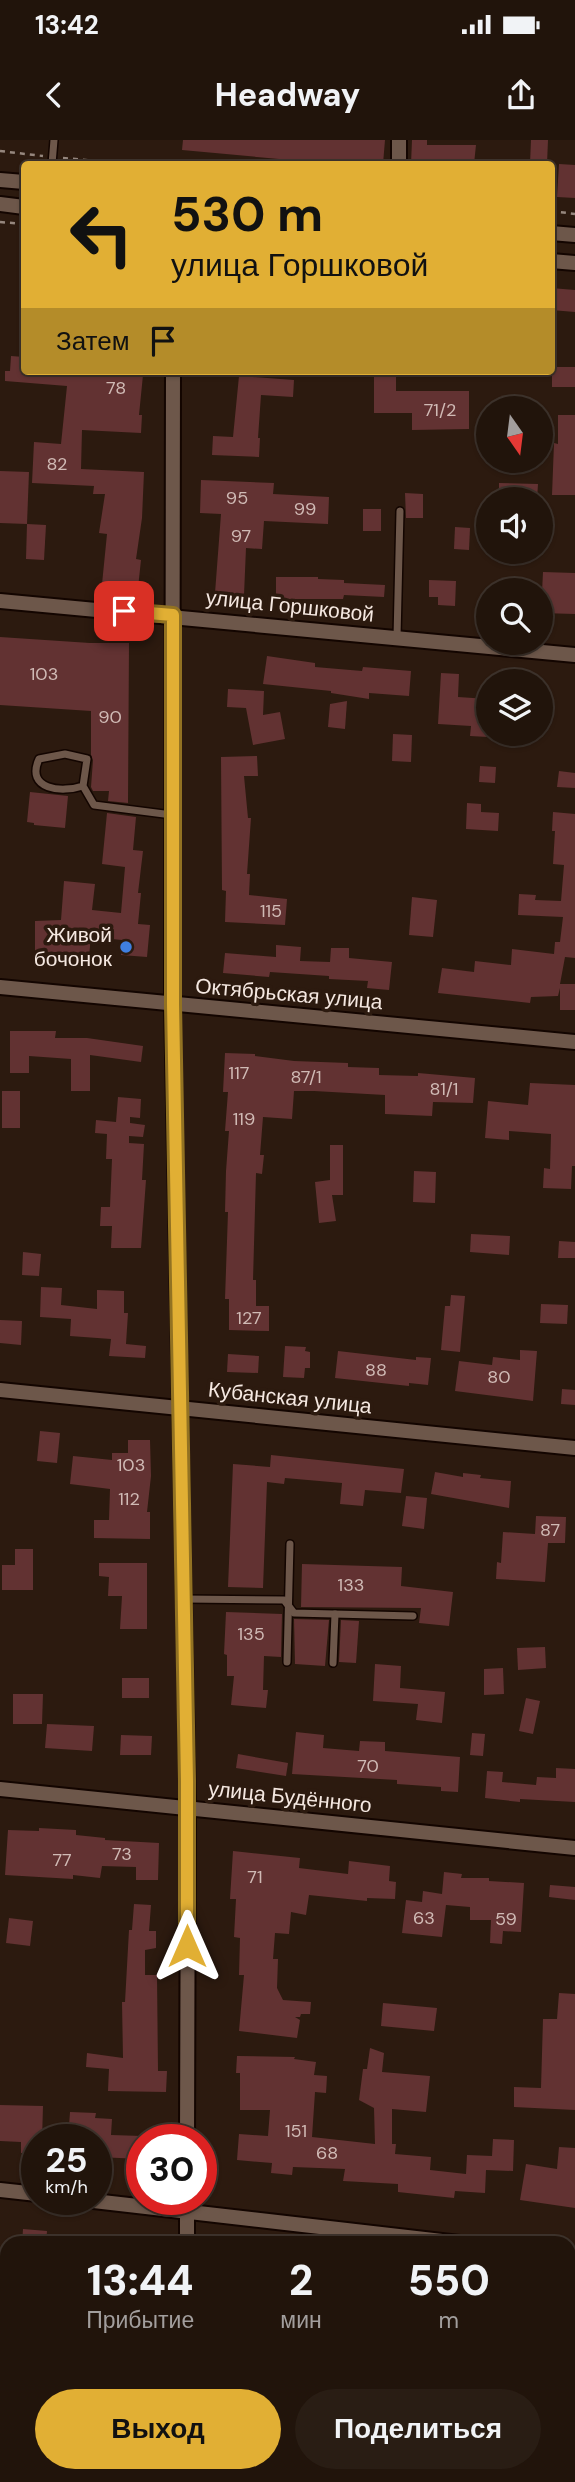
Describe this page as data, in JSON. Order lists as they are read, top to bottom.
{
  "streets": {
    "street": [
      "улица Горшковой",
      "Октябрьская улица",
      "Кубанская улица",
      "улица Будённого"
    ]
  },
  "places": ["Живой бочонок"],
  "house_numbers": [
    "78",
    "71/2",
    "82",
    "95",
    "99",
    "97",
    "103",
    "90",
    "115",
    "117",
    "87/1",
    "81/1",
    "119",
    "127",
    "88",
    "80",
    "103",
    "112",
    "87",
    "133",
    "135",
    "70",
    "73",
    "77",
    "71",
    "63",
    "59",
    "151",
    "68"
  ],
  "north": "bottom",
  "page": {
    "status": "13:42",
    "header": "Headway",
    "turn": ["530 m", "улица Горшковой"],
    "then": "Затем",
    "speed": "25 km/h",
    "limit": "30",
    "eta": [
      "13:44",
      "Прибытие",
      "2",
      "мин",
      "550",
      "m"
    ],
    "buttons": ["Выход", "Поделиться"]
  }
}
